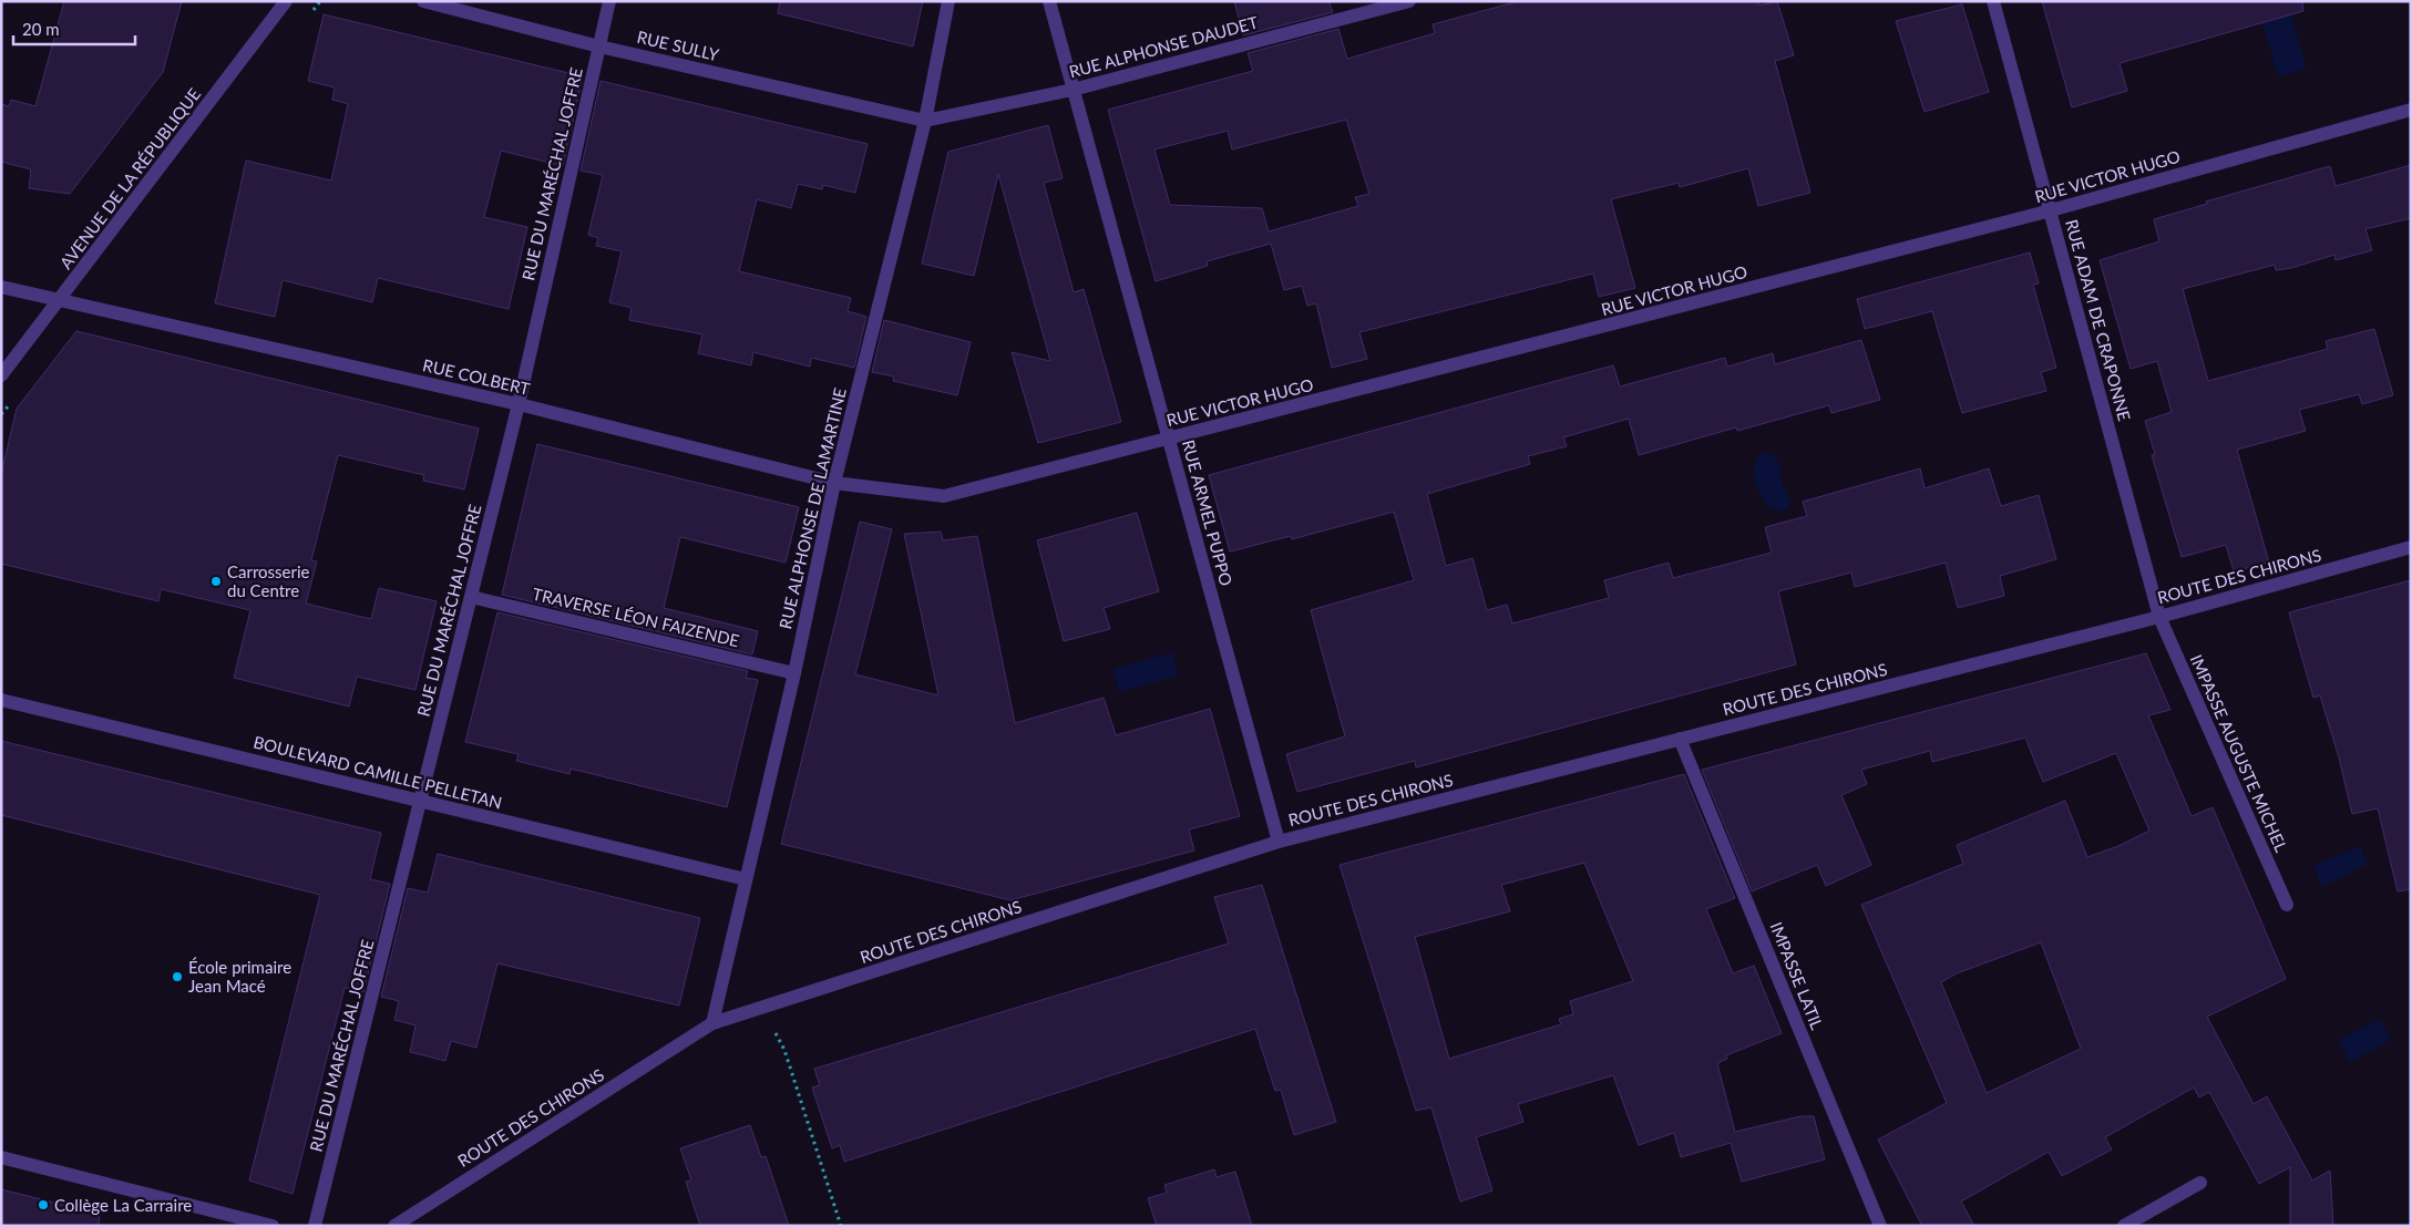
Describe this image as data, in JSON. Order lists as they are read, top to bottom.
{
  "streets": {
    "street": [
      "RUE SULLY",
      "RUE ALPHONSE DAUDET",
      "RUE DU MARÉCHAL JOFFRE",
      "RUE VICTOR HUGO",
      "AVENUE DE LA RÉPUBLIQUE",
      "RUE ADAM DE CRAPONNE",
      "RUE COLBERT",
      "RUE ALPHONSE DE LAMARTINE",
      "RUE ARMEL PUPPO",
      "ROUTE DES CHIRONS",
      "TRAVERSE LÉON FAIZENDE",
      "IMPASSE AUGUSTE MICHEL",
      "BOULEVARD CAMILLE PELLETAN",
      "IMPASSE LATIL"
    ]
  },
  "crossings": [
    ["RUE SULLY", "RUE ALPHONSE DAUDET"],
    ["RUE SULLY", "RUE DU MARÉCHAL JOFFRE"],
    ["RUE SULLY", "RUE ALPHONSE DE LAMARTINE"],
    ["RUE ALPHONSE DAUDET", "RUE ALPHONSE DE LAMARTINE"],
    ["RUE ALPHONSE DAUDET", "RUE ARMEL PUPPO"],
    ["RUE DU MARÉCHAL JOFFRE", "RUE COLBERT"],
    ["RUE DU MARÉCHAL JOFFRE", "TRAVERSE LÉON FAIZENDE"],
    ["RUE DU MARÉCHAL JOFFRE", "BOULEVARD CAMILLE PELLETAN"],
    ["RUE VICTOR HUGO", "RUE ADAM DE CRAPONNE"],
    ["RUE VICTOR HUGO", "RUE COLBERT"],
    ["RUE VICTOR HUGO", "RUE ARMEL PUPPO"],
    ["AVENUE DE LA RÉPUBLIQUE", "RUE COLBERT"],
    ["RUE ADAM DE CRAPONNE", "ROUTE DES CHIRONS"],
    ["RUE ADAM DE CRAPONNE", "IMPASSE AUGUSTE MICHEL"],
    ["RUE COLBERT", "RUE ALPHONSE DE LAMARTINE"],
    ["RUE ALPHONSE DE LAMARTINE", "ROUTE DES CHIRONS"],
    ["RUE ALPHONSE DE LAMARTINE", "TRAVERSE LÉON FAIZENDE"],
    ["RUE ALPHONSE DE LAMARTINE", "BOULEVARD CAMILLE PELLETAN"],
    ["RUE ARMEL PUPPO", "ROUTE DES CHIRONS"],
    ["ROUTE DES CHIRONS", "IMPASSE AUGUSTE MICHEL"],
    ["ROUTE DES CHIRONS", "IMPASSE LATIL"]
  ],
  "places": ["Carrosserie du Centre", "École primaire Jean Macé", "Collège La Carraire"],
  "scale_bar": "20 m"
}
